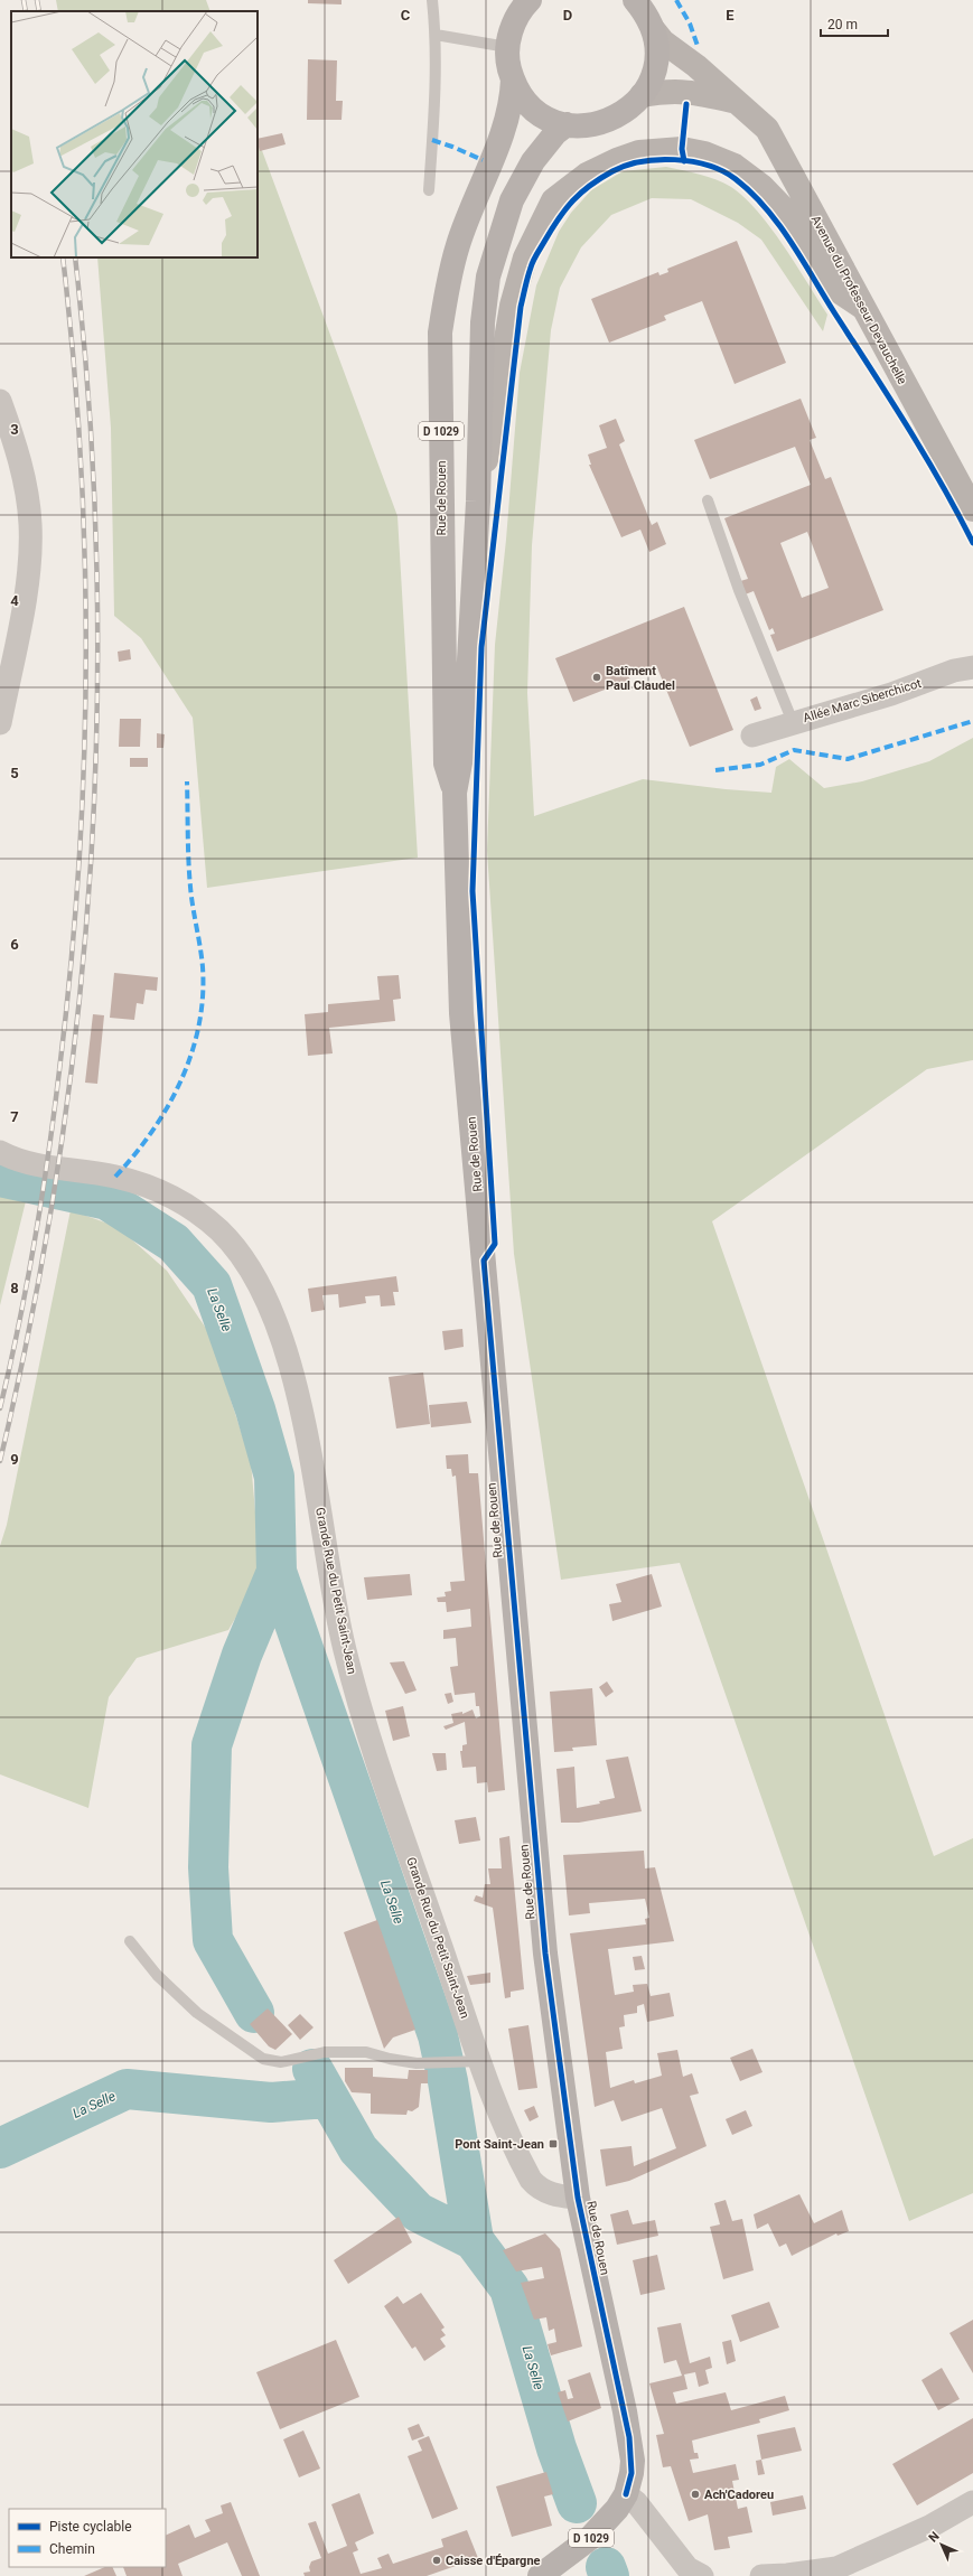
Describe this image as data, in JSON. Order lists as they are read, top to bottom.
{
  "streets": {
    "main road": ["D 1029", "Rue de Rouen"],
    "street": ["Avenue du Professeur Devauchelle", "Allée Marc Siberchicot", "Grande Rue du Petit Saint-Jean"]
  },
  "crossings": [
    ["Rue de Rouen", "Grande Rue du Petit Saint-Jean"]
  ],
  "water": ["La Selle"],
  "places": {
    "other": ["Batîment Paul Claudel", "Ach'Cadoreu", "Caisse d'Épargne"],
    "transit": ["Pont Saint-Jean"]
  },
  "legend": ["Piste cyclable", "Chemin"],
  "scale_bar": "20 m",
  "north": "top left",
  "grid": {
    "columns": ["C", "D", "E"],
    "rows": [
      "3",
      "4",
      "5",
      "6",
      "7",
      "8",
      "9"
    ]
  }
}
